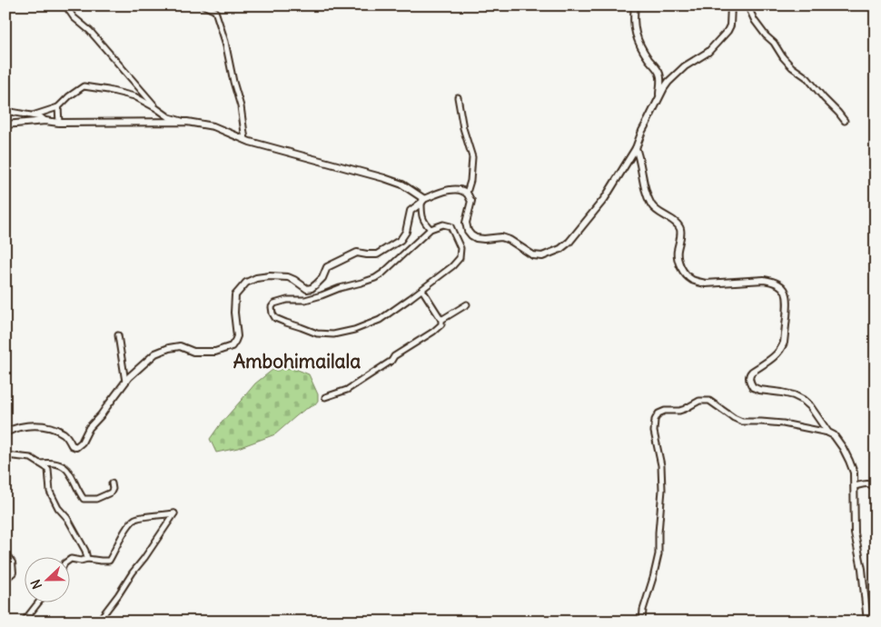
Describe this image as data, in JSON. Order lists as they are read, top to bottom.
{
  "districts": ["Ambohimailala"],
  "north": "left"
}
